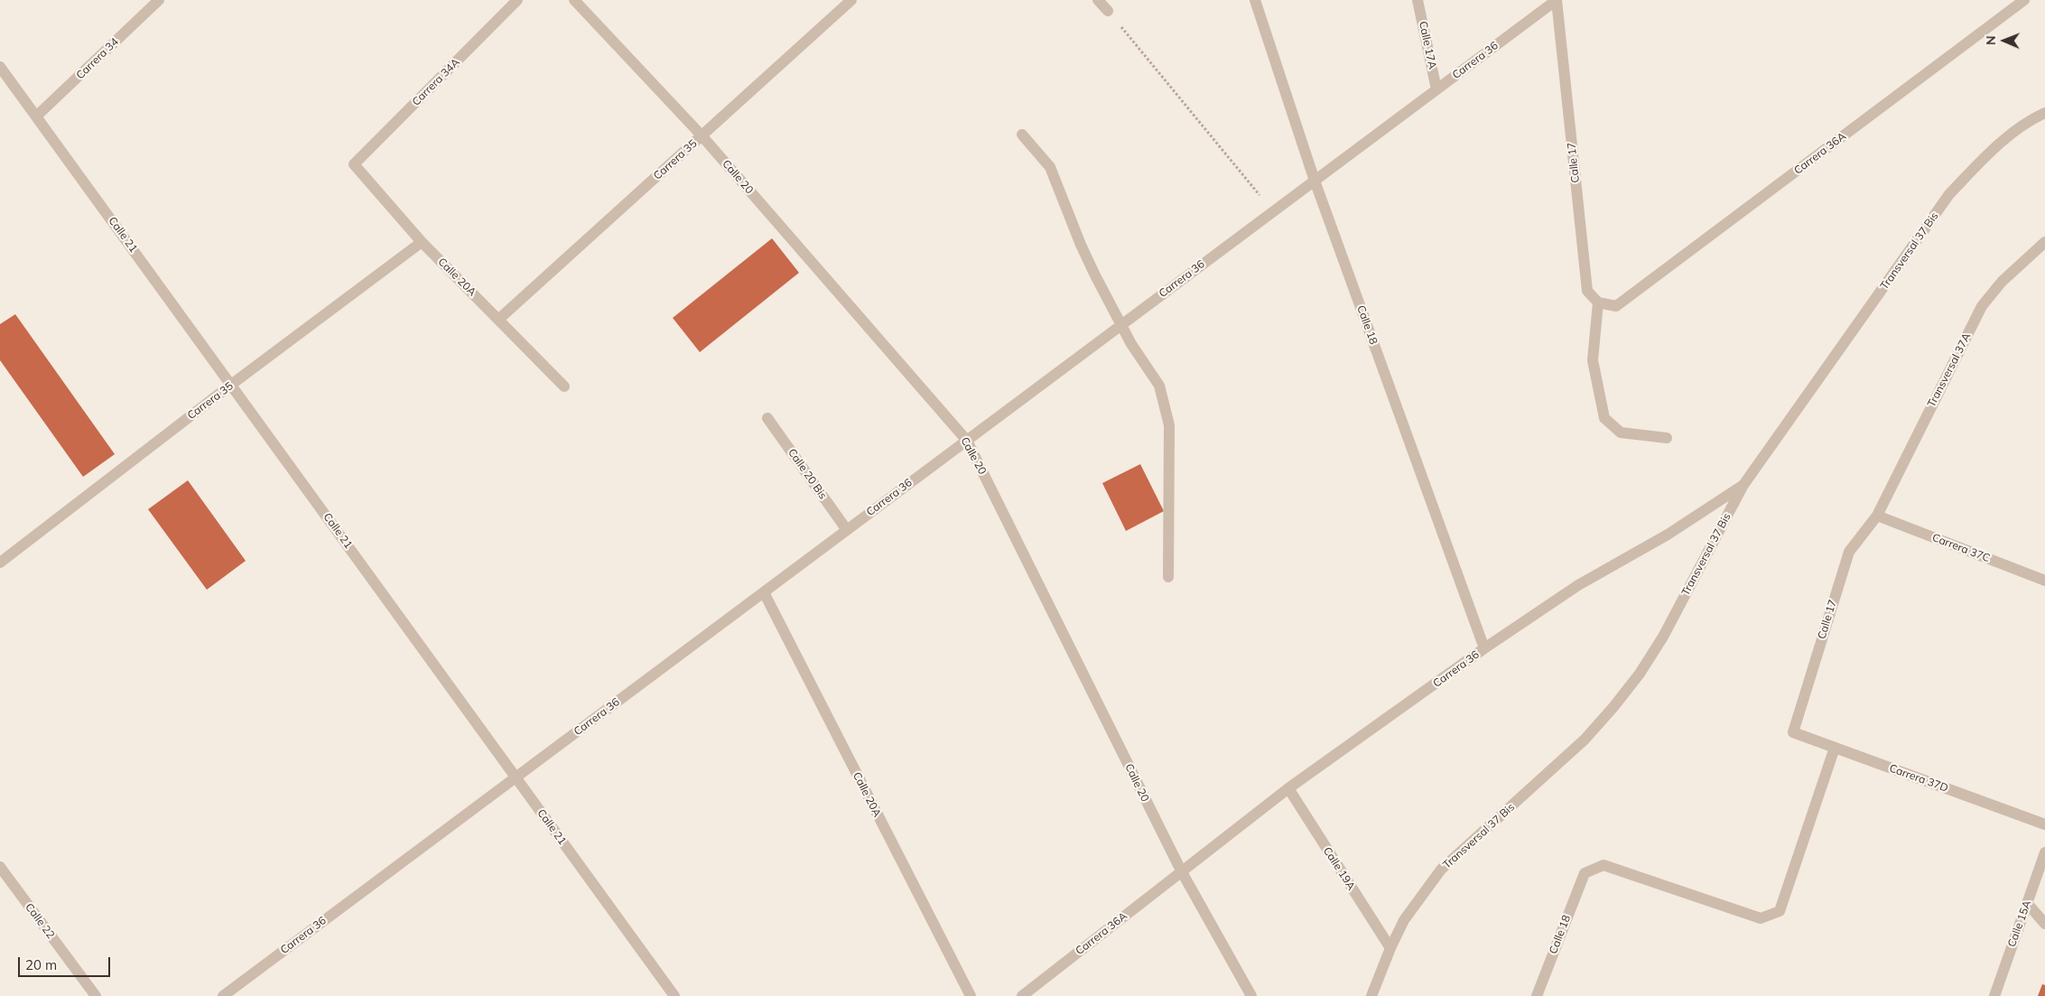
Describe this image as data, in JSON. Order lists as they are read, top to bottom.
{
  "streets": {
    "street": [
      "Calle 17A",
      "Carrera 34",
      "Carrera 36",
      "Carrera 34A",
      "Carrera 36A",
      "Carrera 35",
      "Calle 17",
      "Calle 20",
      "Calle 21",
      "Transversal 37 Bis",
      "Calle 20A",
      "Calle 18",
      "Transversal 37A",
      "Calle 20 Bis",
      "Carrera 37C",
      "Carrera 37D",
      "Calle 19A",
      "Calle 22",
      "Calle 15A"
    ]
  },
  "crossings": [
    ["Calle 17A", "Carrera 36"],
    ["Carrera 34", "Calle 21"],
    ["Carrera 36", "Carrera 36A"],
    ["Carrera 36", "Calle 17"],
    ["Carrera 36", "Calle 20"],
    ["Carrera 36", "Calle 21"],
    ["Carrera 36", "Transversal 37 Bis"],
    ["Carrera 36", "Calle 20A"],
    ["Carrera 36", "Calle 18"],
    ["Carrera 36", "Calle 20 Bis"],
    ["Carrera 36", "Calle 19A"],
    ["Carrera 34A", "Calle 20A"],
    ["Carrera 36A", "Calle 17"],
    ["Carrera 36A", "Calle 20"],
    ["Carrera 35", "Calle 20"],
    ["Carrera 35", "Calle 21"],
    ["Carrera 35", "Calle 20A"],
    ["Calle 17", "Transversal 37A"],
    ["Calle 17", "Carrera 37C"],
    ["Calle 17", "Carrera 37D"],
    ["Transversal 37 Bis", "Calle 19A"],
    ["Calle 18", "Carrera 37D"],
    ["Transversal 37A", "Carrera 37C"]
  ],
  "scale_bar": "20 m",
  "north": "left"
}
